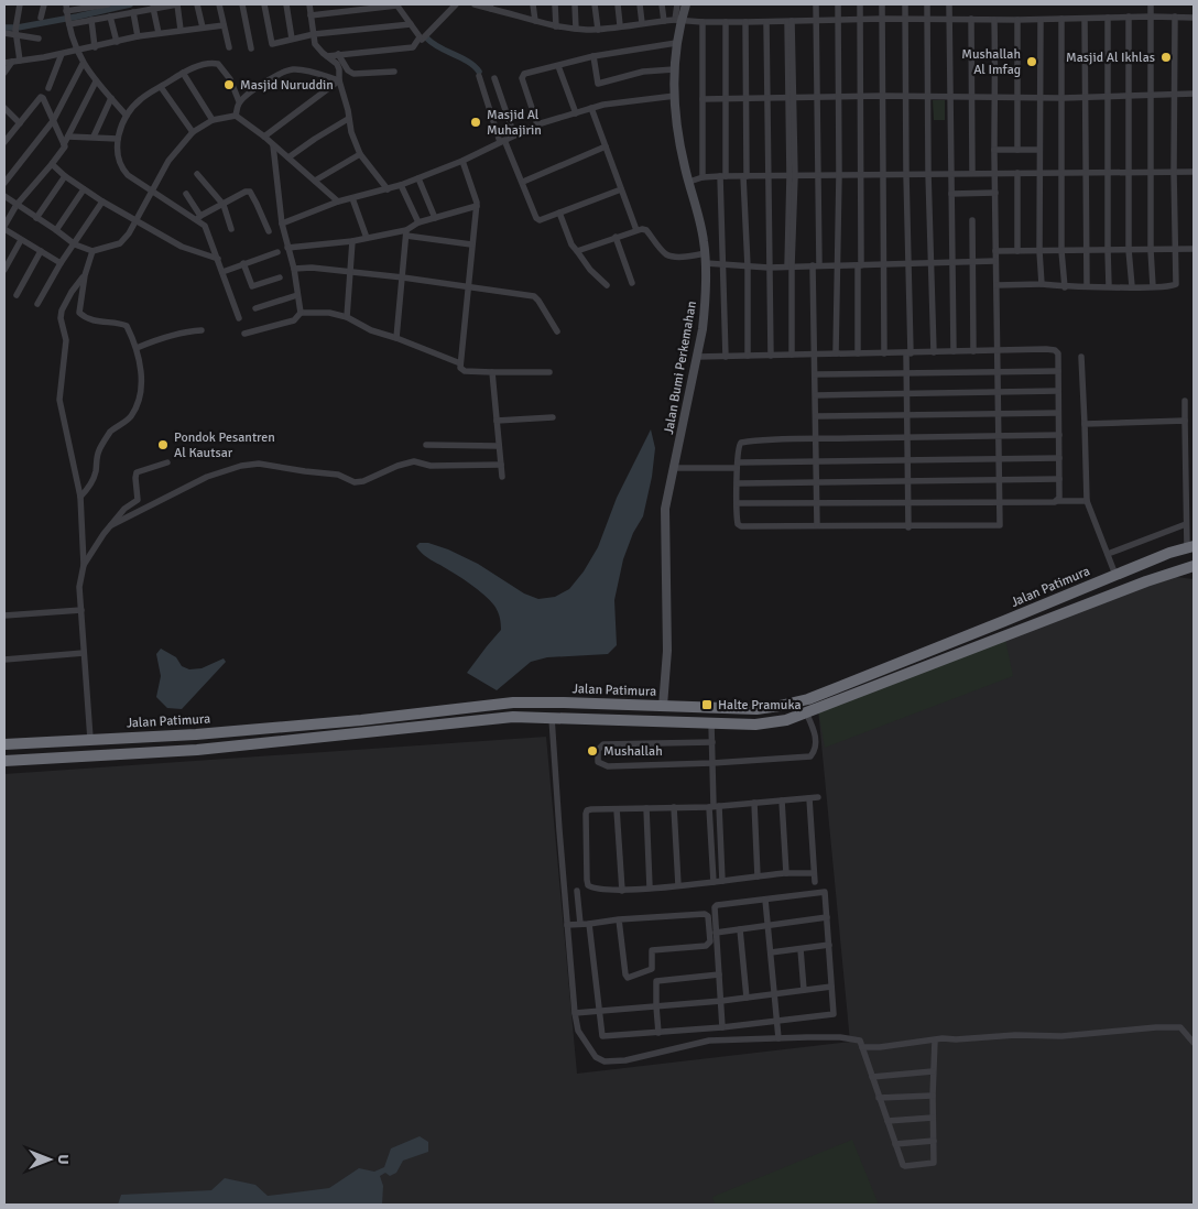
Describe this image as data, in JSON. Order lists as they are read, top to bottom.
{
  "streets": {
    "highway": ["Jalan Patimura"],
    "street": ["Jalan Bumi Perkemahan"]
  },
  "crossings": [
    ["Jalan Bumi Perkemahan", "Jalan Patimura"]
  ],
  "places": {
    "other": [
      "Masjid Al Ikhlas",
      "Mushallah Al Imfag",
      "Masjid Nuruddin",
      "Masjid Al Muhajirin",
      "Pondok Pesantren Al Kautsar",
      "Mushallah"
    ],
    "transit": ["Halte Pramuka"]
  },
  "north": "right"
}
